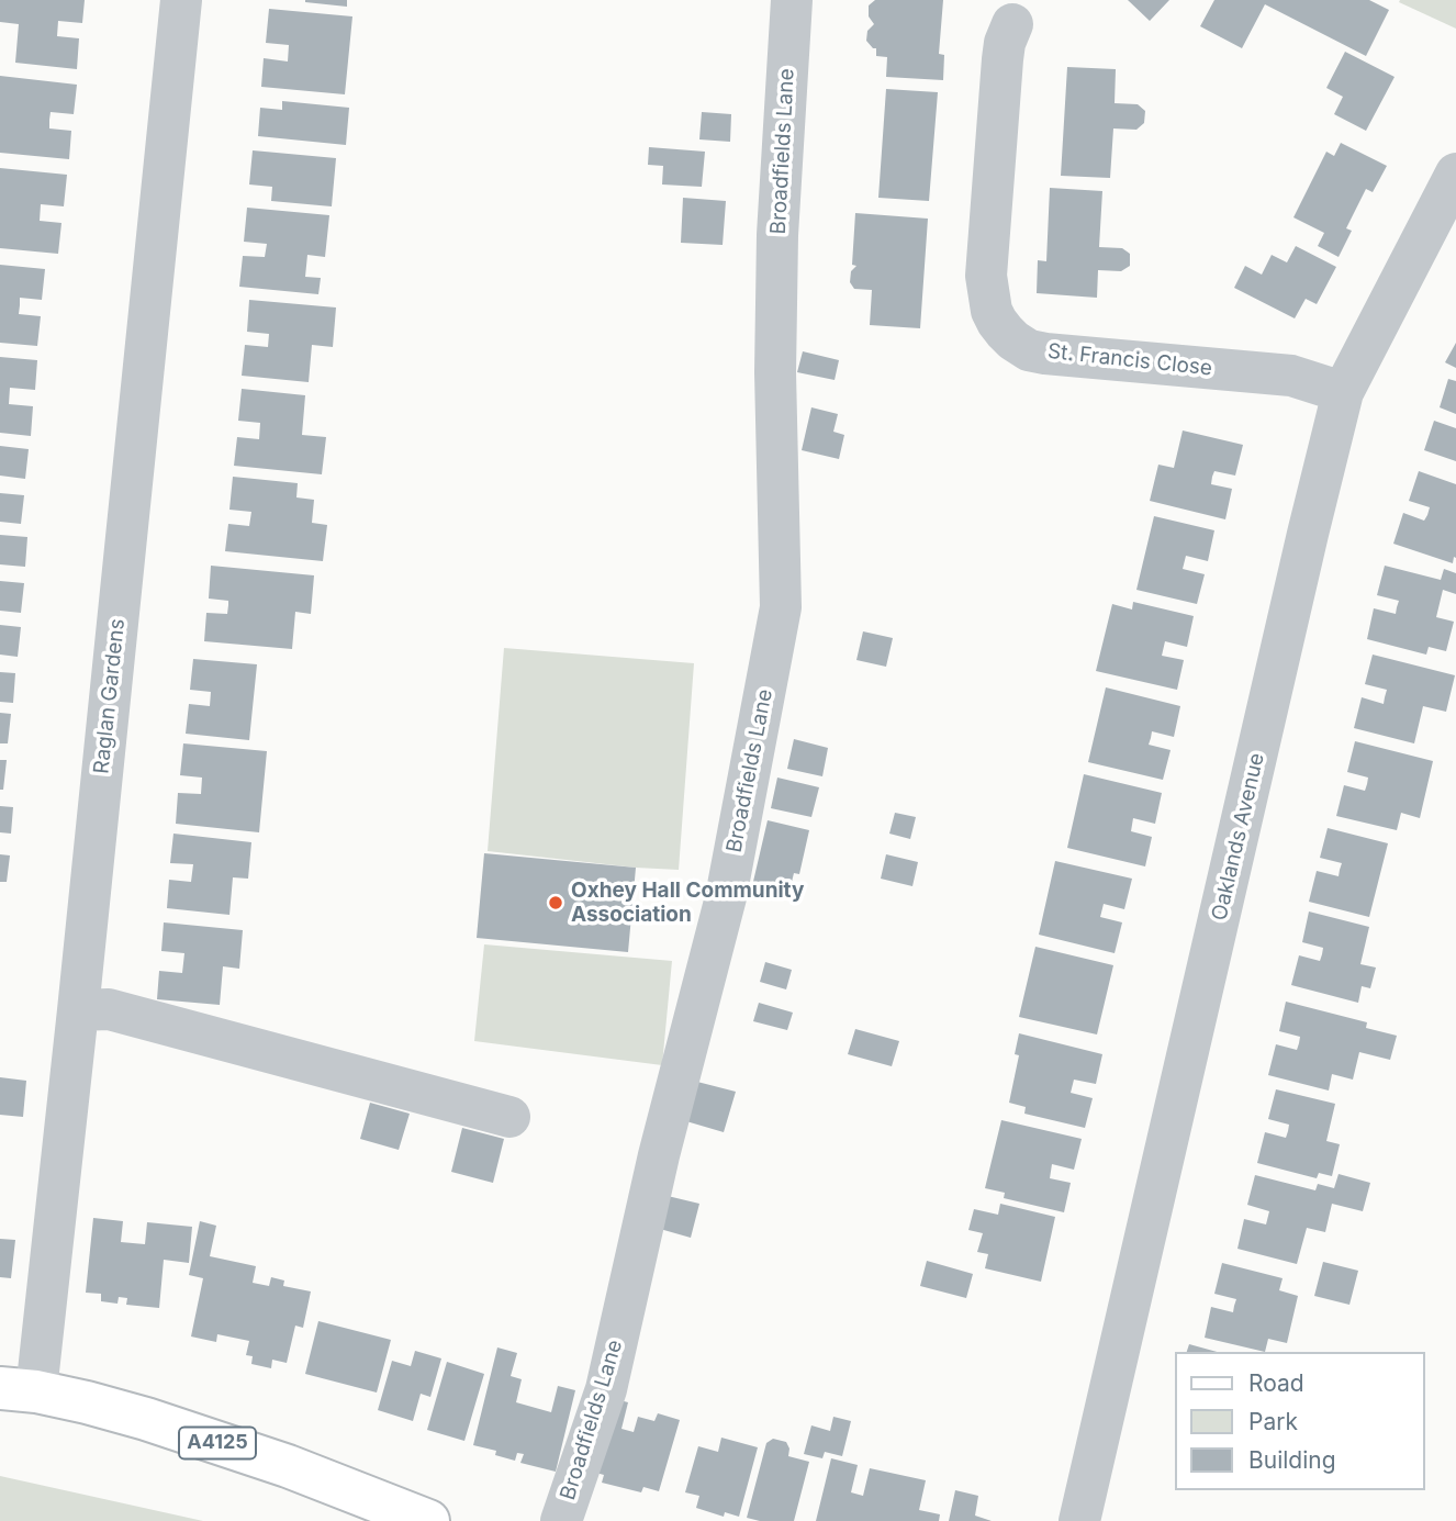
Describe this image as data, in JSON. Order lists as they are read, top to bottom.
{
  "streets": {
    "main road": ["A4125"],
    "street": [
      "Broadfields Lane",
      "St. Francis Close",
      "Raglan Gardens",
      "Oaklands Avenue"
    ]
  },
  "crossings": [
    ["St. Francis Close", "Oaklands Avenue"],
    ["Raglan Gardens", "A4125"]
  ],
  "places": ["Oxhey Hall Community Association"],
  "legend": ["Road", "Park", "Building"]
}
